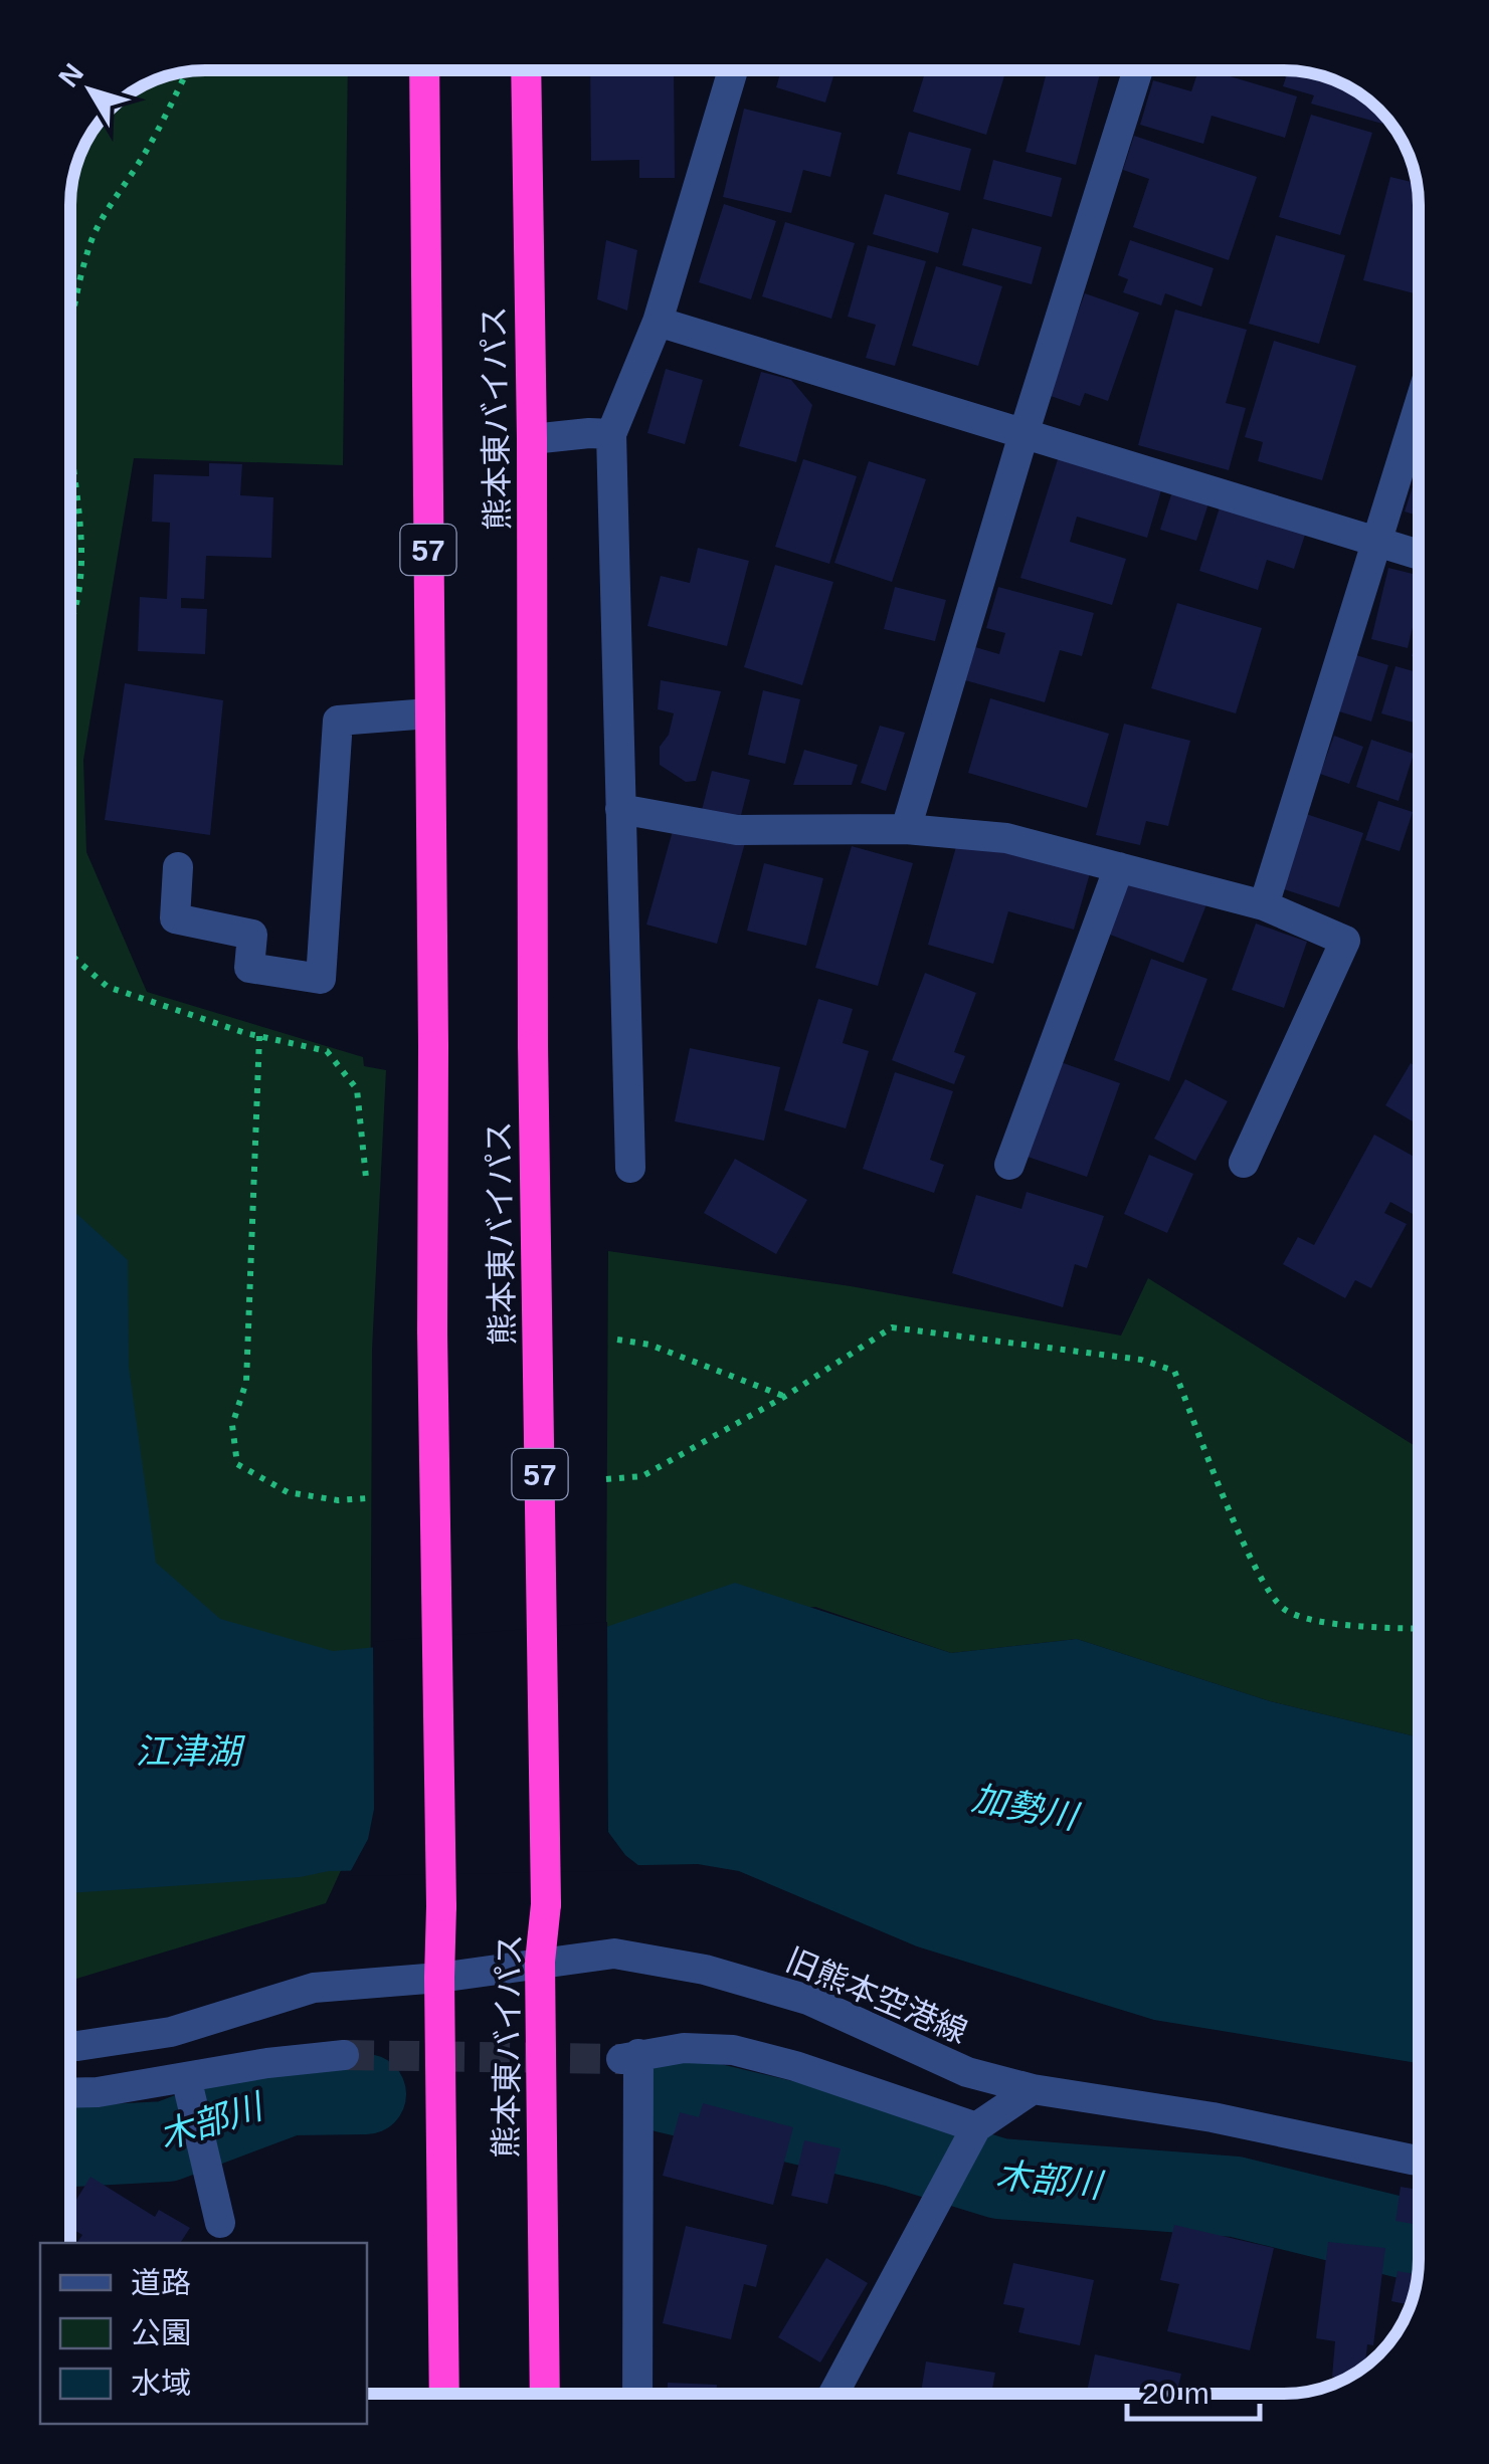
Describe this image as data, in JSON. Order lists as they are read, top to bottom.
{
  "streets": {
    "highway": ["熊本東バイパス", "57"],
    "street": ["旧熊本空港線"]
  },
  "crossings": [
    ["熊本東バイパス", "旧熊本空港線"]
  ],
  "water": ["江津湖", "加勢川", "木部川"],
  "legend": ["道路", "公園", "水域"],
  "scale_bar": "20 m",
  "north": "top left"
}
